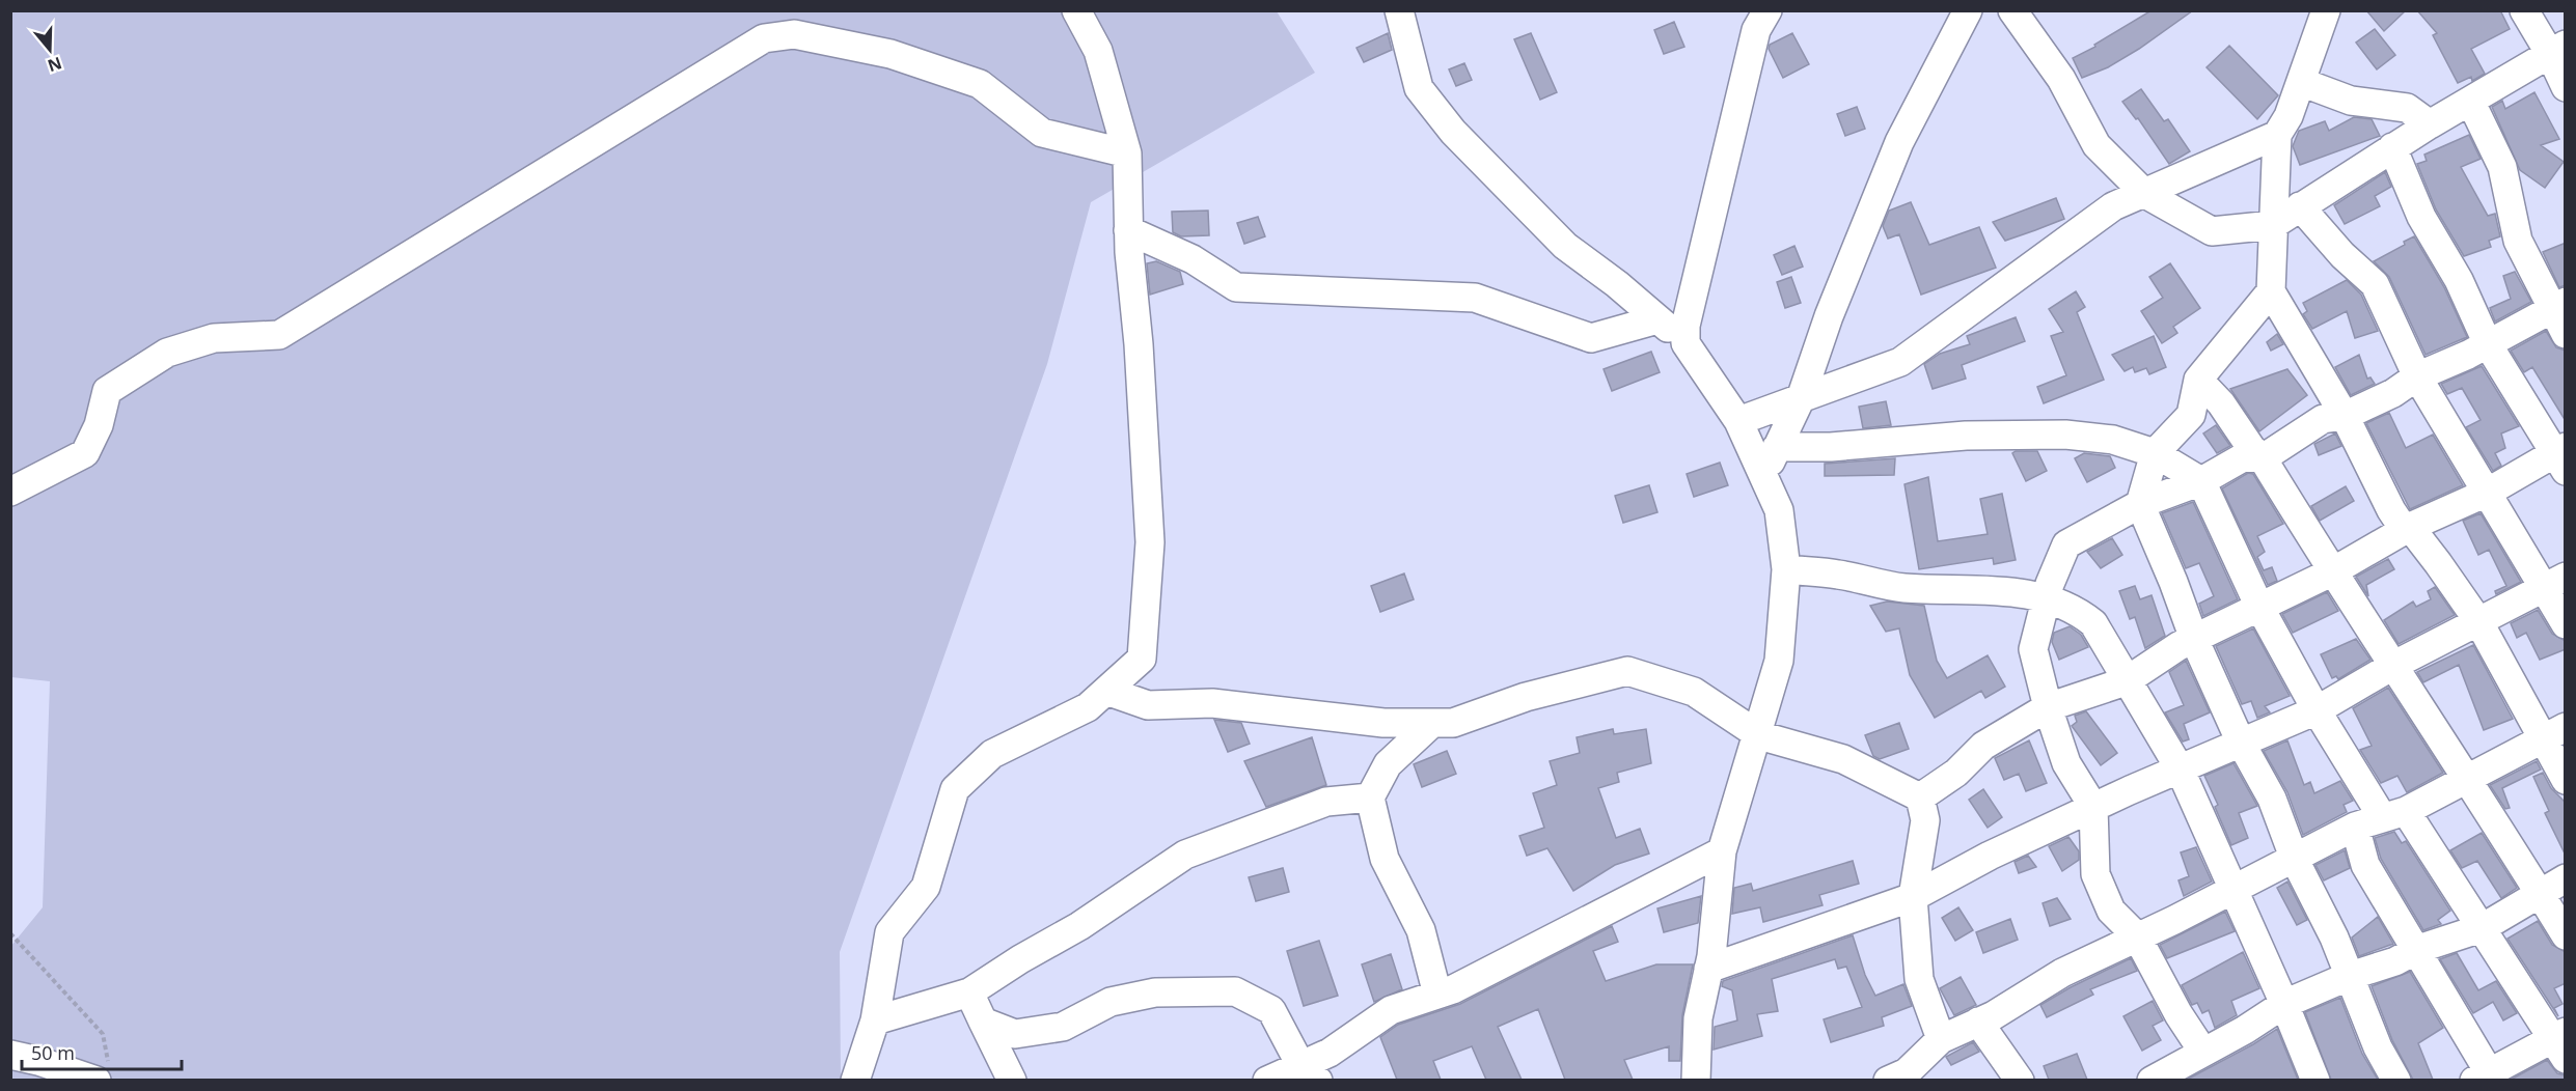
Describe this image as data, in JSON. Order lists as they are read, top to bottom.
{
  "scale_bar": "50 m",
  "north": "bottom"
}
